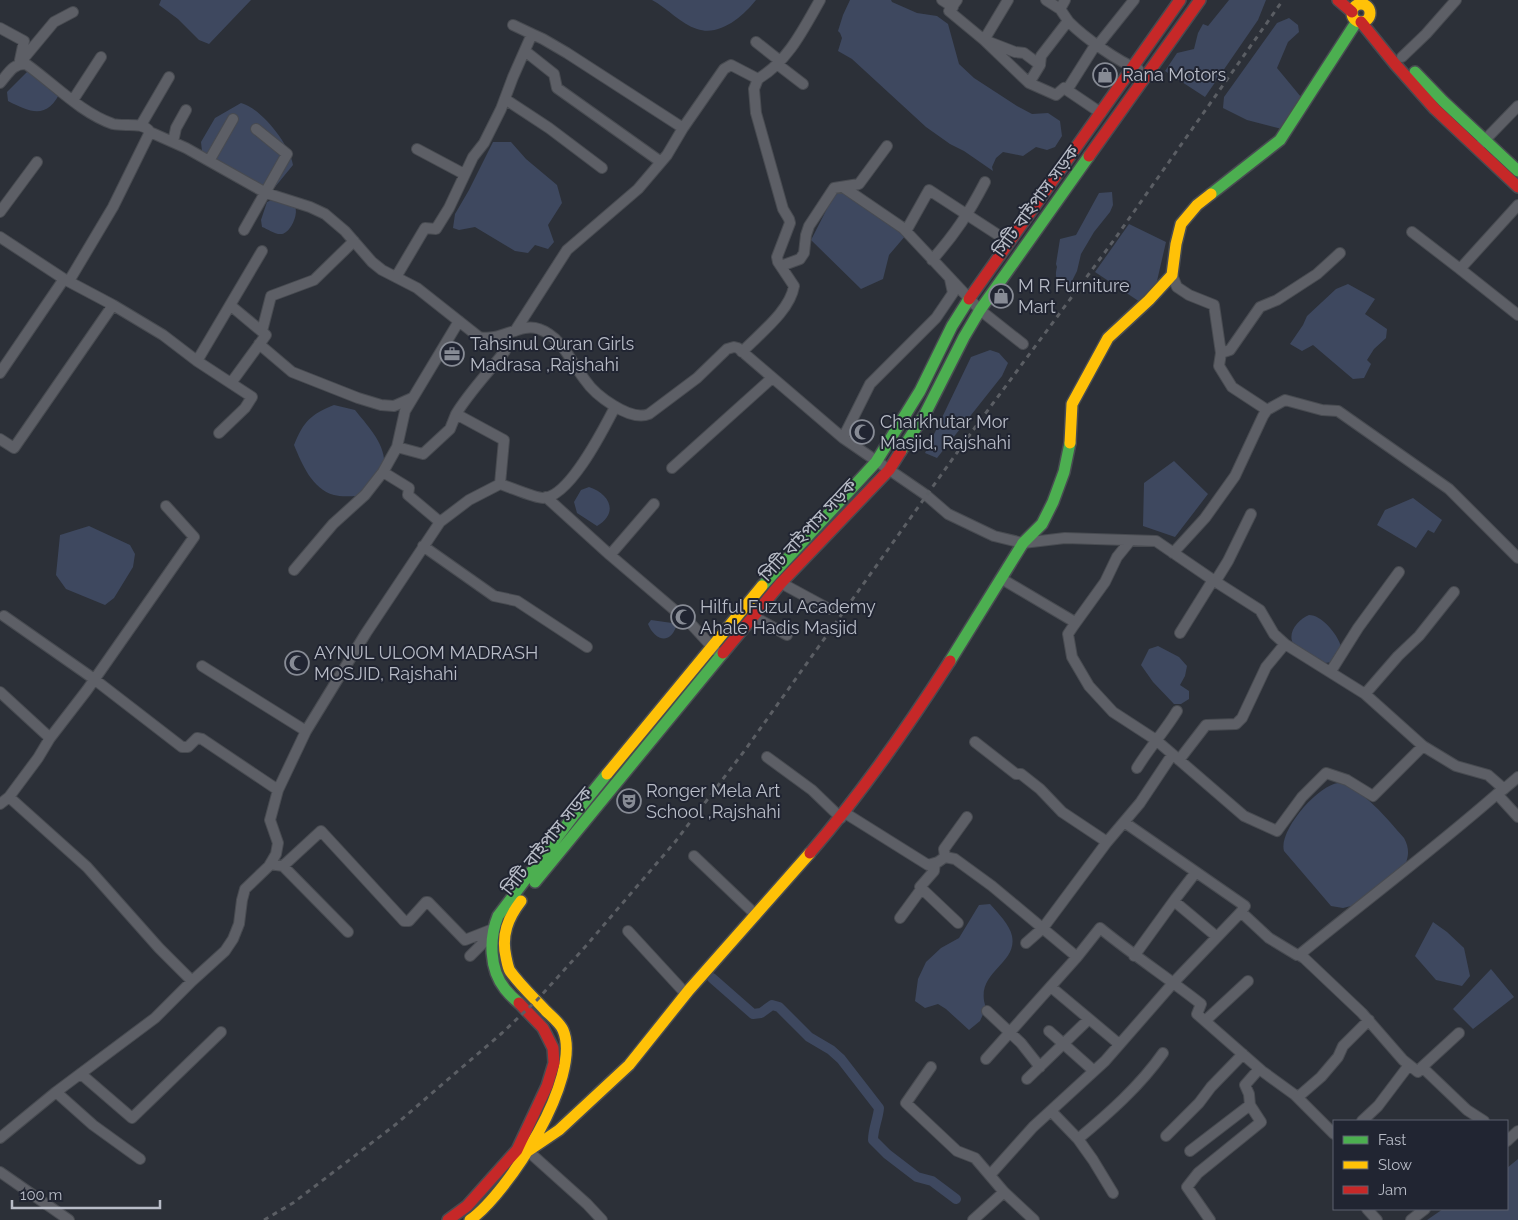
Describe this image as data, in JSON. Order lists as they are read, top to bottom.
{
  "streets": {
    "main road": ["সিটি বাইপাস সড়ক"]
  },
  "places": {
    "shop": ["Rana Motors", "M R Furniture Mart"],
    "office": ["Tahsinul Quran Girls Madrasa ,Rajshahi"],
    "mosque": ["Charkhutar Mor Masjid, Rajshahi", "Hilful Fuzul Academy Ahale Hadis Masjid", "AYNUL ULOOM MADRASH MOSJID, Rajshahi"],
    "theatre": ["Ronger Mela Art School ,Rajshahi"]
  },
  "legend": ["Fast", "Slow", "Jam"],
  "scale_bar": "100 m"
}
